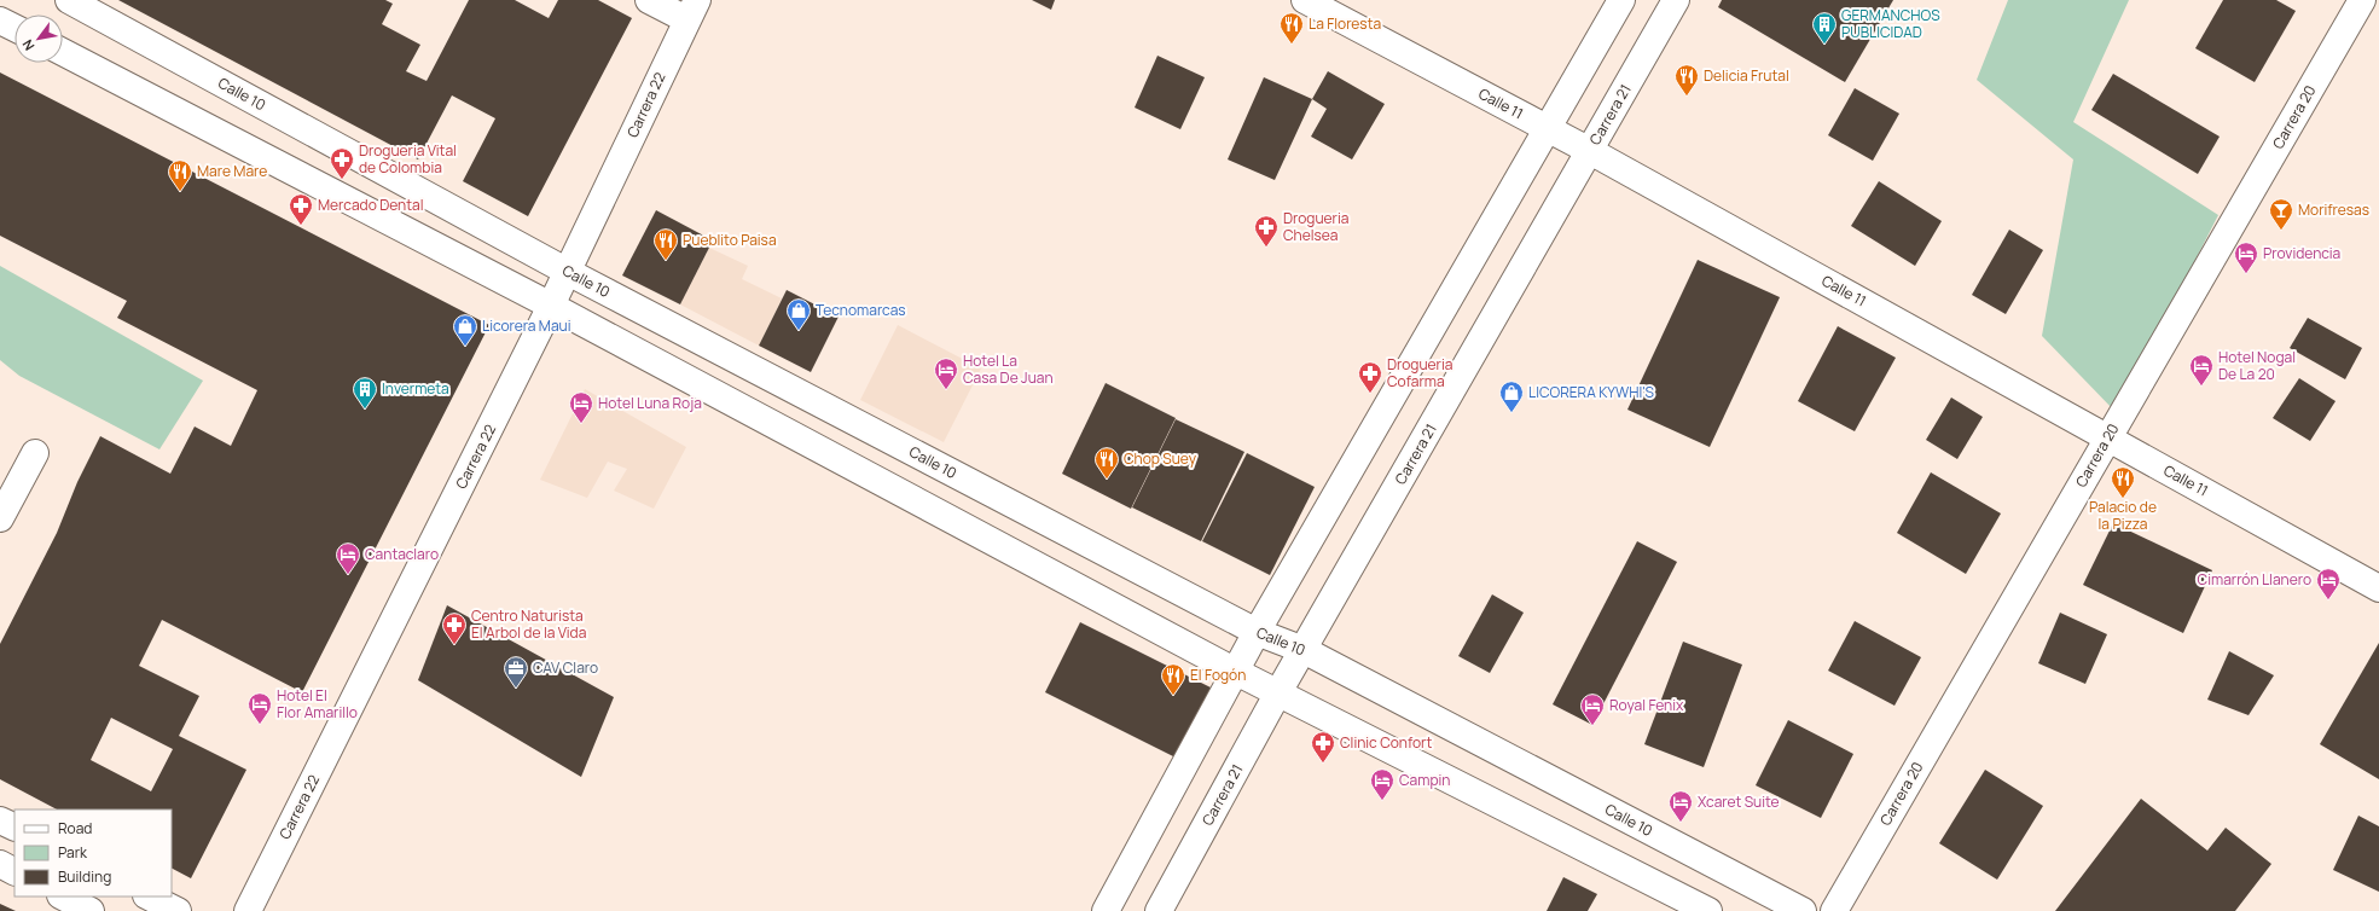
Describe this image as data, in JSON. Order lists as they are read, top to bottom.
{
  "streets": {
    "main road": [
      "Calle 10",
      "Calle 11",
      "Carrera 22",
      "Carrera 21",
      "Carrera 20"
    ]
  },
  "crossings": [
    ["Calle 10", "Carrera 22"],
    ["Calle 10", "Carrera 21"],
    ["Calle 11", "Carrera 21"],
    ["Calle 11", "Carrera 20"]
  ],
  "places": {
    "restaurant": [
      "La Floresta",
      "Delicia Frutal",
      "Mare Mare",
      "Pueblito Paisa",
      "Chop Suey",
      "Palacio de la Pizza",
      "El Fogón"
    ],
    "building": ["GERMANCHOS PUBLICIDAD", "Invermeta"],
    "pharmacy": [
      "Drogueria Vital de Colombia",
      "Mercado Dental",
      "Drogueria Chelsea",
      "Drogueria Cofarma",
      "Centro Naturista El Arbol de la Vida",
      "Clinic Confort"
    ],
    "bar": ["Morifresas"],
    "hotel": [
      "Providencia",
      "Hotel Nogal De La 20",
      "Hotel La Casa De Juan",
      "Hotel Luna Roja",
      "Cantaclaro",
      "Cimarrón Llanero",
      "Hotel El Flor Amarillo",
      "Royal Fenix",
      "Campin",
      "Xcaret Suite"
    ],
    "shop": ["Tecnomarcas", "Licorera Maui", "LICORERA KYWHI'S"],
    "office": ["CAV Claro"]
  },
  "legend": ["Road", "Park", "Building"],
  "north": "bottom left"
}
